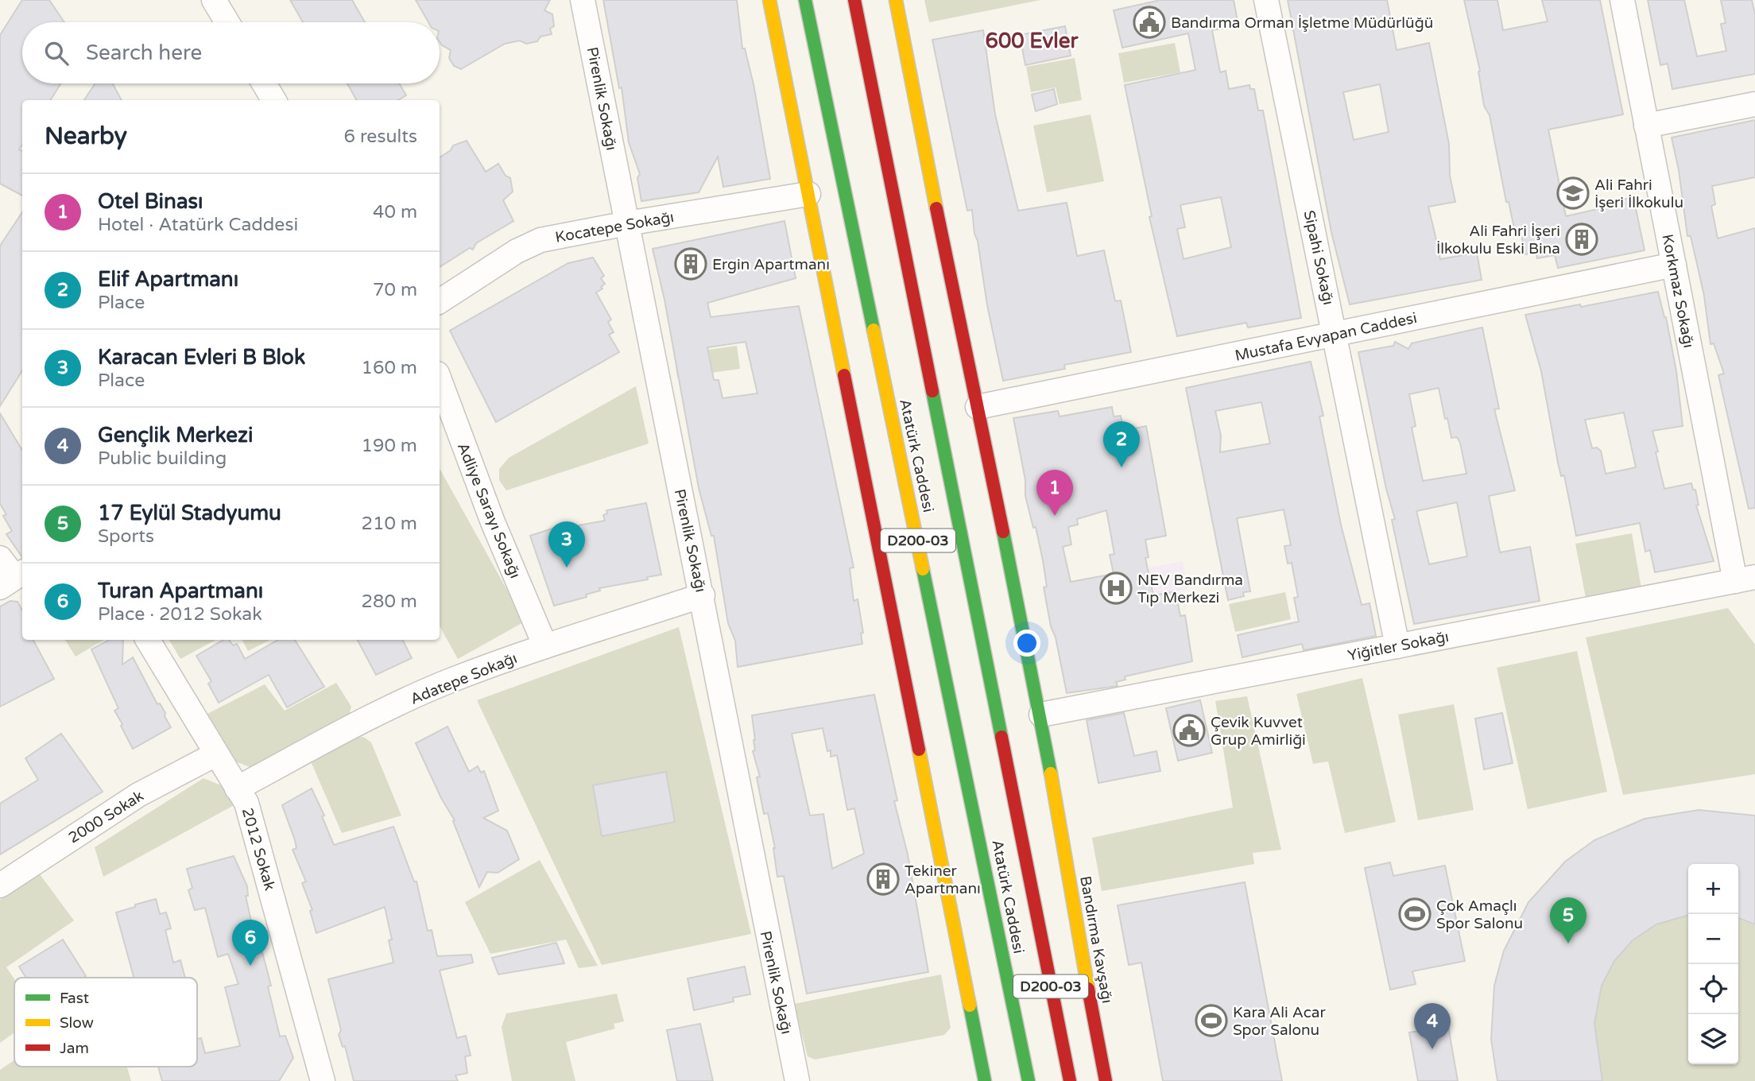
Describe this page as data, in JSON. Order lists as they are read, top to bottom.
{
  "streets": {
    "main road": ["Atatürk Caddesi", "D200-03", "Bandırma Kavşağı"],
    "street": [
      "Pirenlik Sokağı",
      "Kocatepe Sokağı",
      "Sipahi Sokağı",
      "Korkmaz Sokağı",
      "Mustafa Evyapan Caddesi",
      "Adliye Sarayı Sokağı",
      "Yiğitler Sokağı",
      "Adatepe Sokağı",
      "2000 Sokak",
      "2012 Sokak"
    ]
  },
  "crossings": [
    ["Pirenlik Sokağı", "Kocatepe Sokağı"],
    ["Pirenlik Sokağı", "Adatepe Sokağı"],
    ["Sipahi Sokağı", "Mustafa Evyapan Caddesi"],
    ["Sipahi Sokağı", "Yiğitler Sokağı"],
    ["Korkmaz Sokağı", "Mustafa Evyapan Caddesi"],
    ["Korkmaz Sokağı", "Yiğitler Sokağı"],
    ["Adliye Sarayı Sokağı", "Adatepe Sokağı"],
    ["Yiğitler Sokağı", "Bandırma Kavşağı"],
    ["Adatepe Sokağı", "2012 Sokak"],
    ["2000 Sokak", "2012 Sokak"]
  ],
  "districts": ["600 Evler"],
  "places": {
    "public building": ["Bandırma Orman İşletme Müdürlüğü", "Çevik Kuvvet Grup Amirliği"],
    "school or university": ["Ali Fahri İşeri İlkokulu"],
    "building": ["Ali Fahri İşeri İlkokulu Eski Bina", "Ergin Apartmanı", "Tekiner Apartmanı"],
    "hospital": ["NEV Bandırma Tıp Merkezi"],
    "sports": ["Çok Amaçlı Spor Salonu", "Kara Ali Acar Spor Salonu"]
  },
  "legend": ["Fast", "Slow", "Jam"],
  "page": {
    "search": "Search here",
    "heading": ["Nearby", "6 results"],
    "list": [
      {
        "mark": "1",
        "name": "Otel Binası",
        "note": "Hotel · Atatürk Caddesi",
        "value": "40 m"
      },
      {
        "mark": "2",
        "name": "Elif Apartmanı",
        "note": "Place",
        "value": "70 m"
      },
      {
        "mark": "3",
        "name": "Karacan Evleri B Blok",
        "note": "Place",
        "value": "160 m"
      },
      {
        "mark": "4",
        "name": "Gençlik Merkezi",
        "note": "Public building",
        "value": "190 m"
      },
      {
        "mark": "5",
        "name": "17 Eylül Stadyumu",
        "note": "Sports",
        "value": "210 m"
      },
      {
        "mark": "6",
        "name": "Turan Apartmanı",
        "note": "Place · 2012 Sokak",
        "value": "280 m"
      }
    ],
    "pins": [
      "2",
      "1",
      "3",
      "5",
      "6",
      "4"
    ],
    "map_buttons": ["+", "−"]
  }
}
